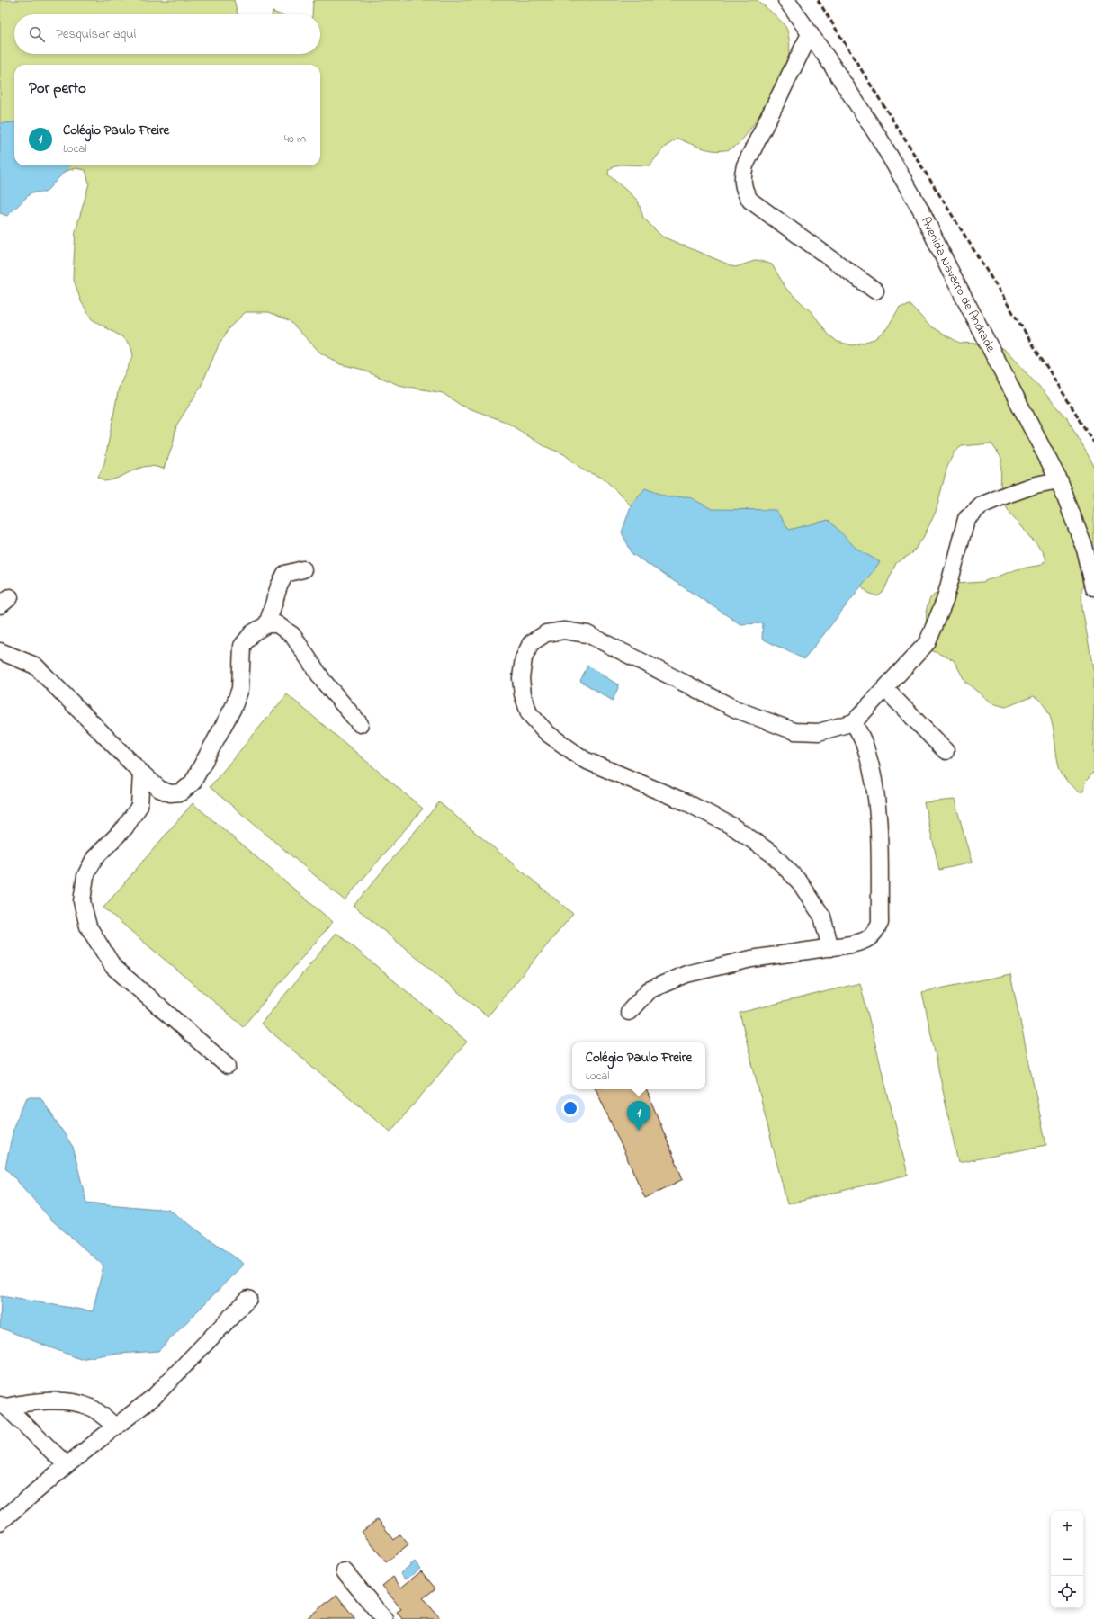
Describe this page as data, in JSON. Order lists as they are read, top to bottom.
{
  "streets": {
    "street": ["Avenida Navarro de Andrade"]
  },
  "page": {
    "search": "Pesquisar aqui",
    "heading": "Por perto",
    "list": [
      {
        "mark": "1",
        "name": "Colégio Paulo Freire",
        "note": "Local",
        "value": "40 m"
      }
    ],
    "popup": ["Colégio Paulo Freire", "Local"],
    "pins": "1",
    "map_buttons": ["+", "−"]
  }
}
